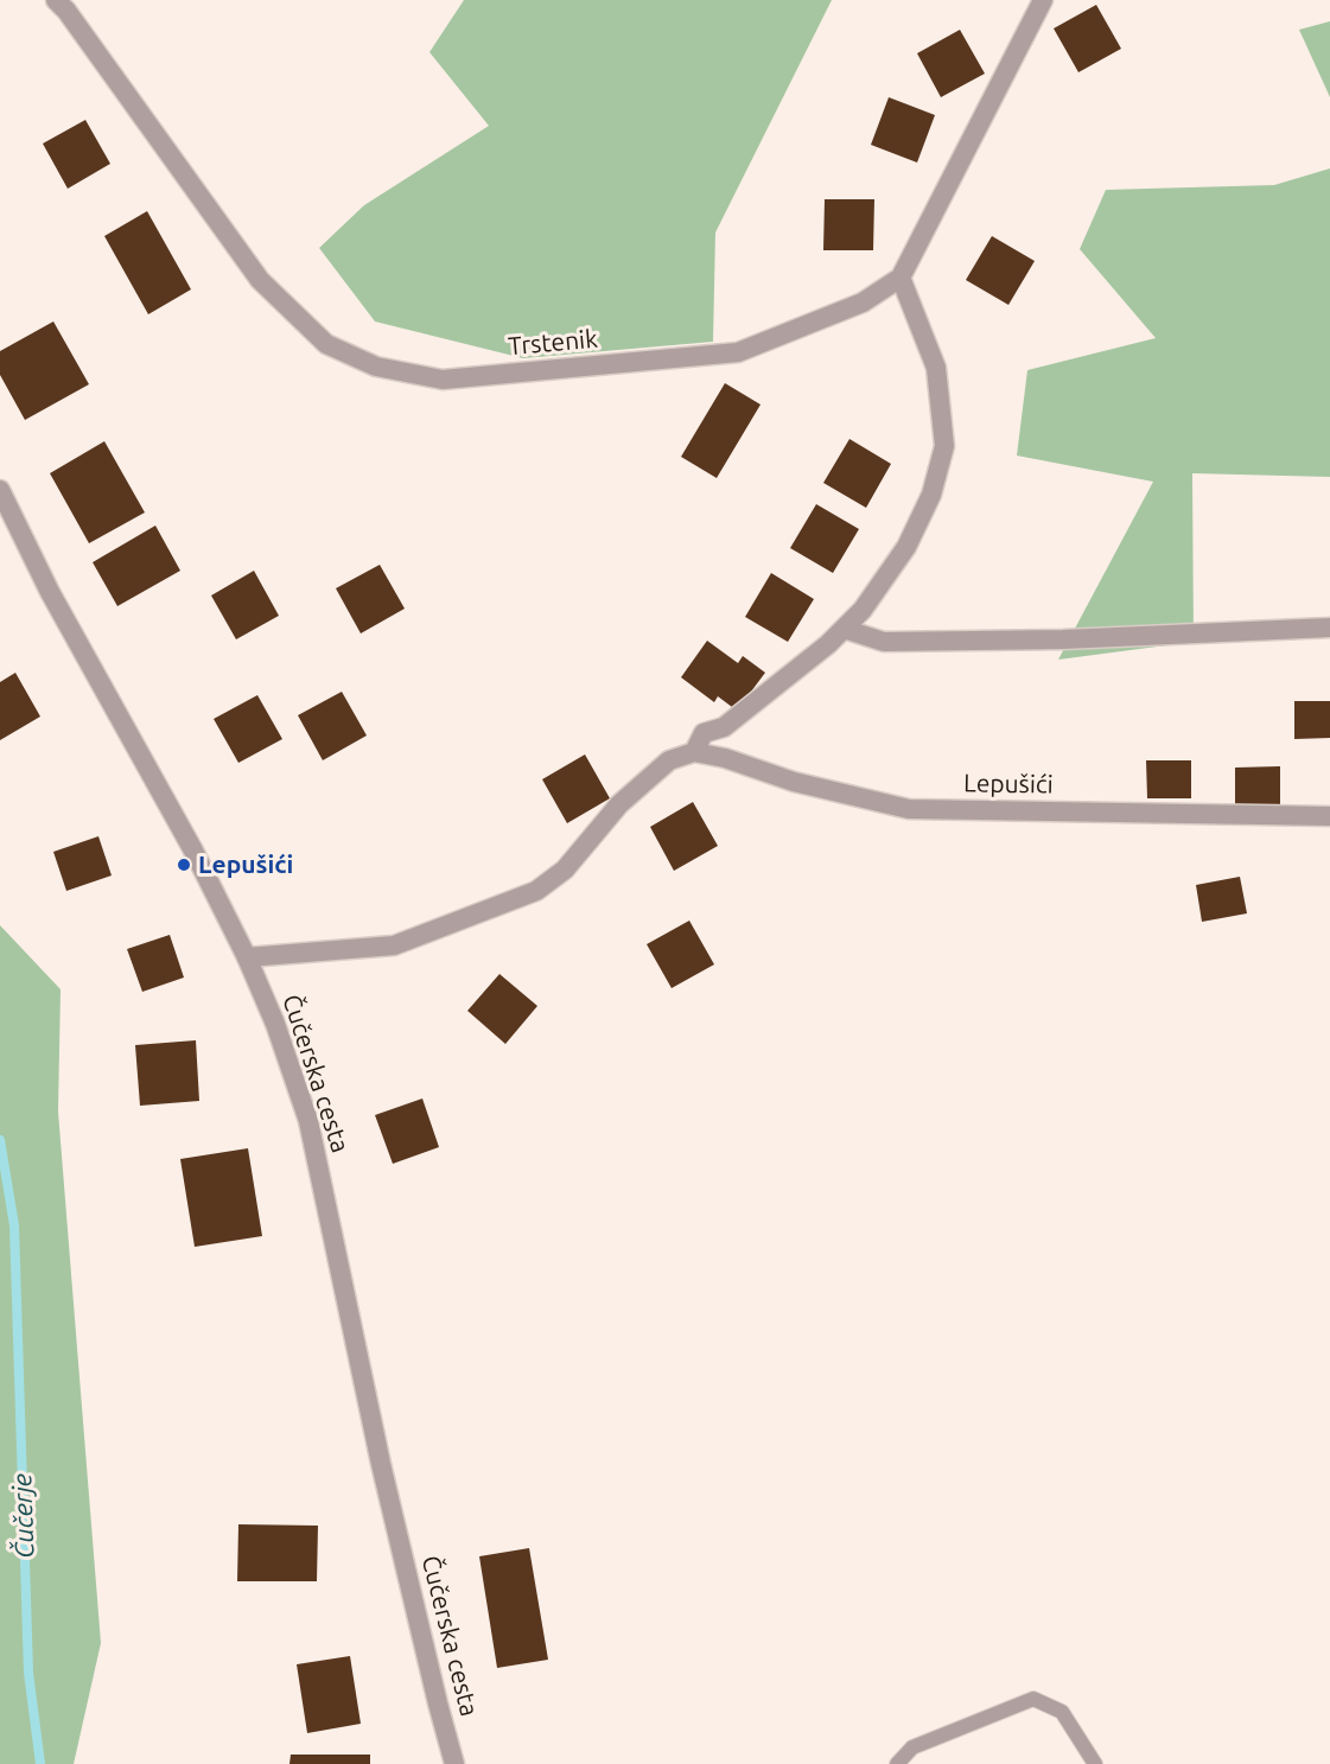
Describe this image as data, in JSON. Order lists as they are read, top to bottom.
{
  "streets": {
    "street": ["Trstenik", "Lepušići", "Čučerska cesta"]
  },
  "water": ["Čučerje"],
  "places": ["Lepušići"]
}
